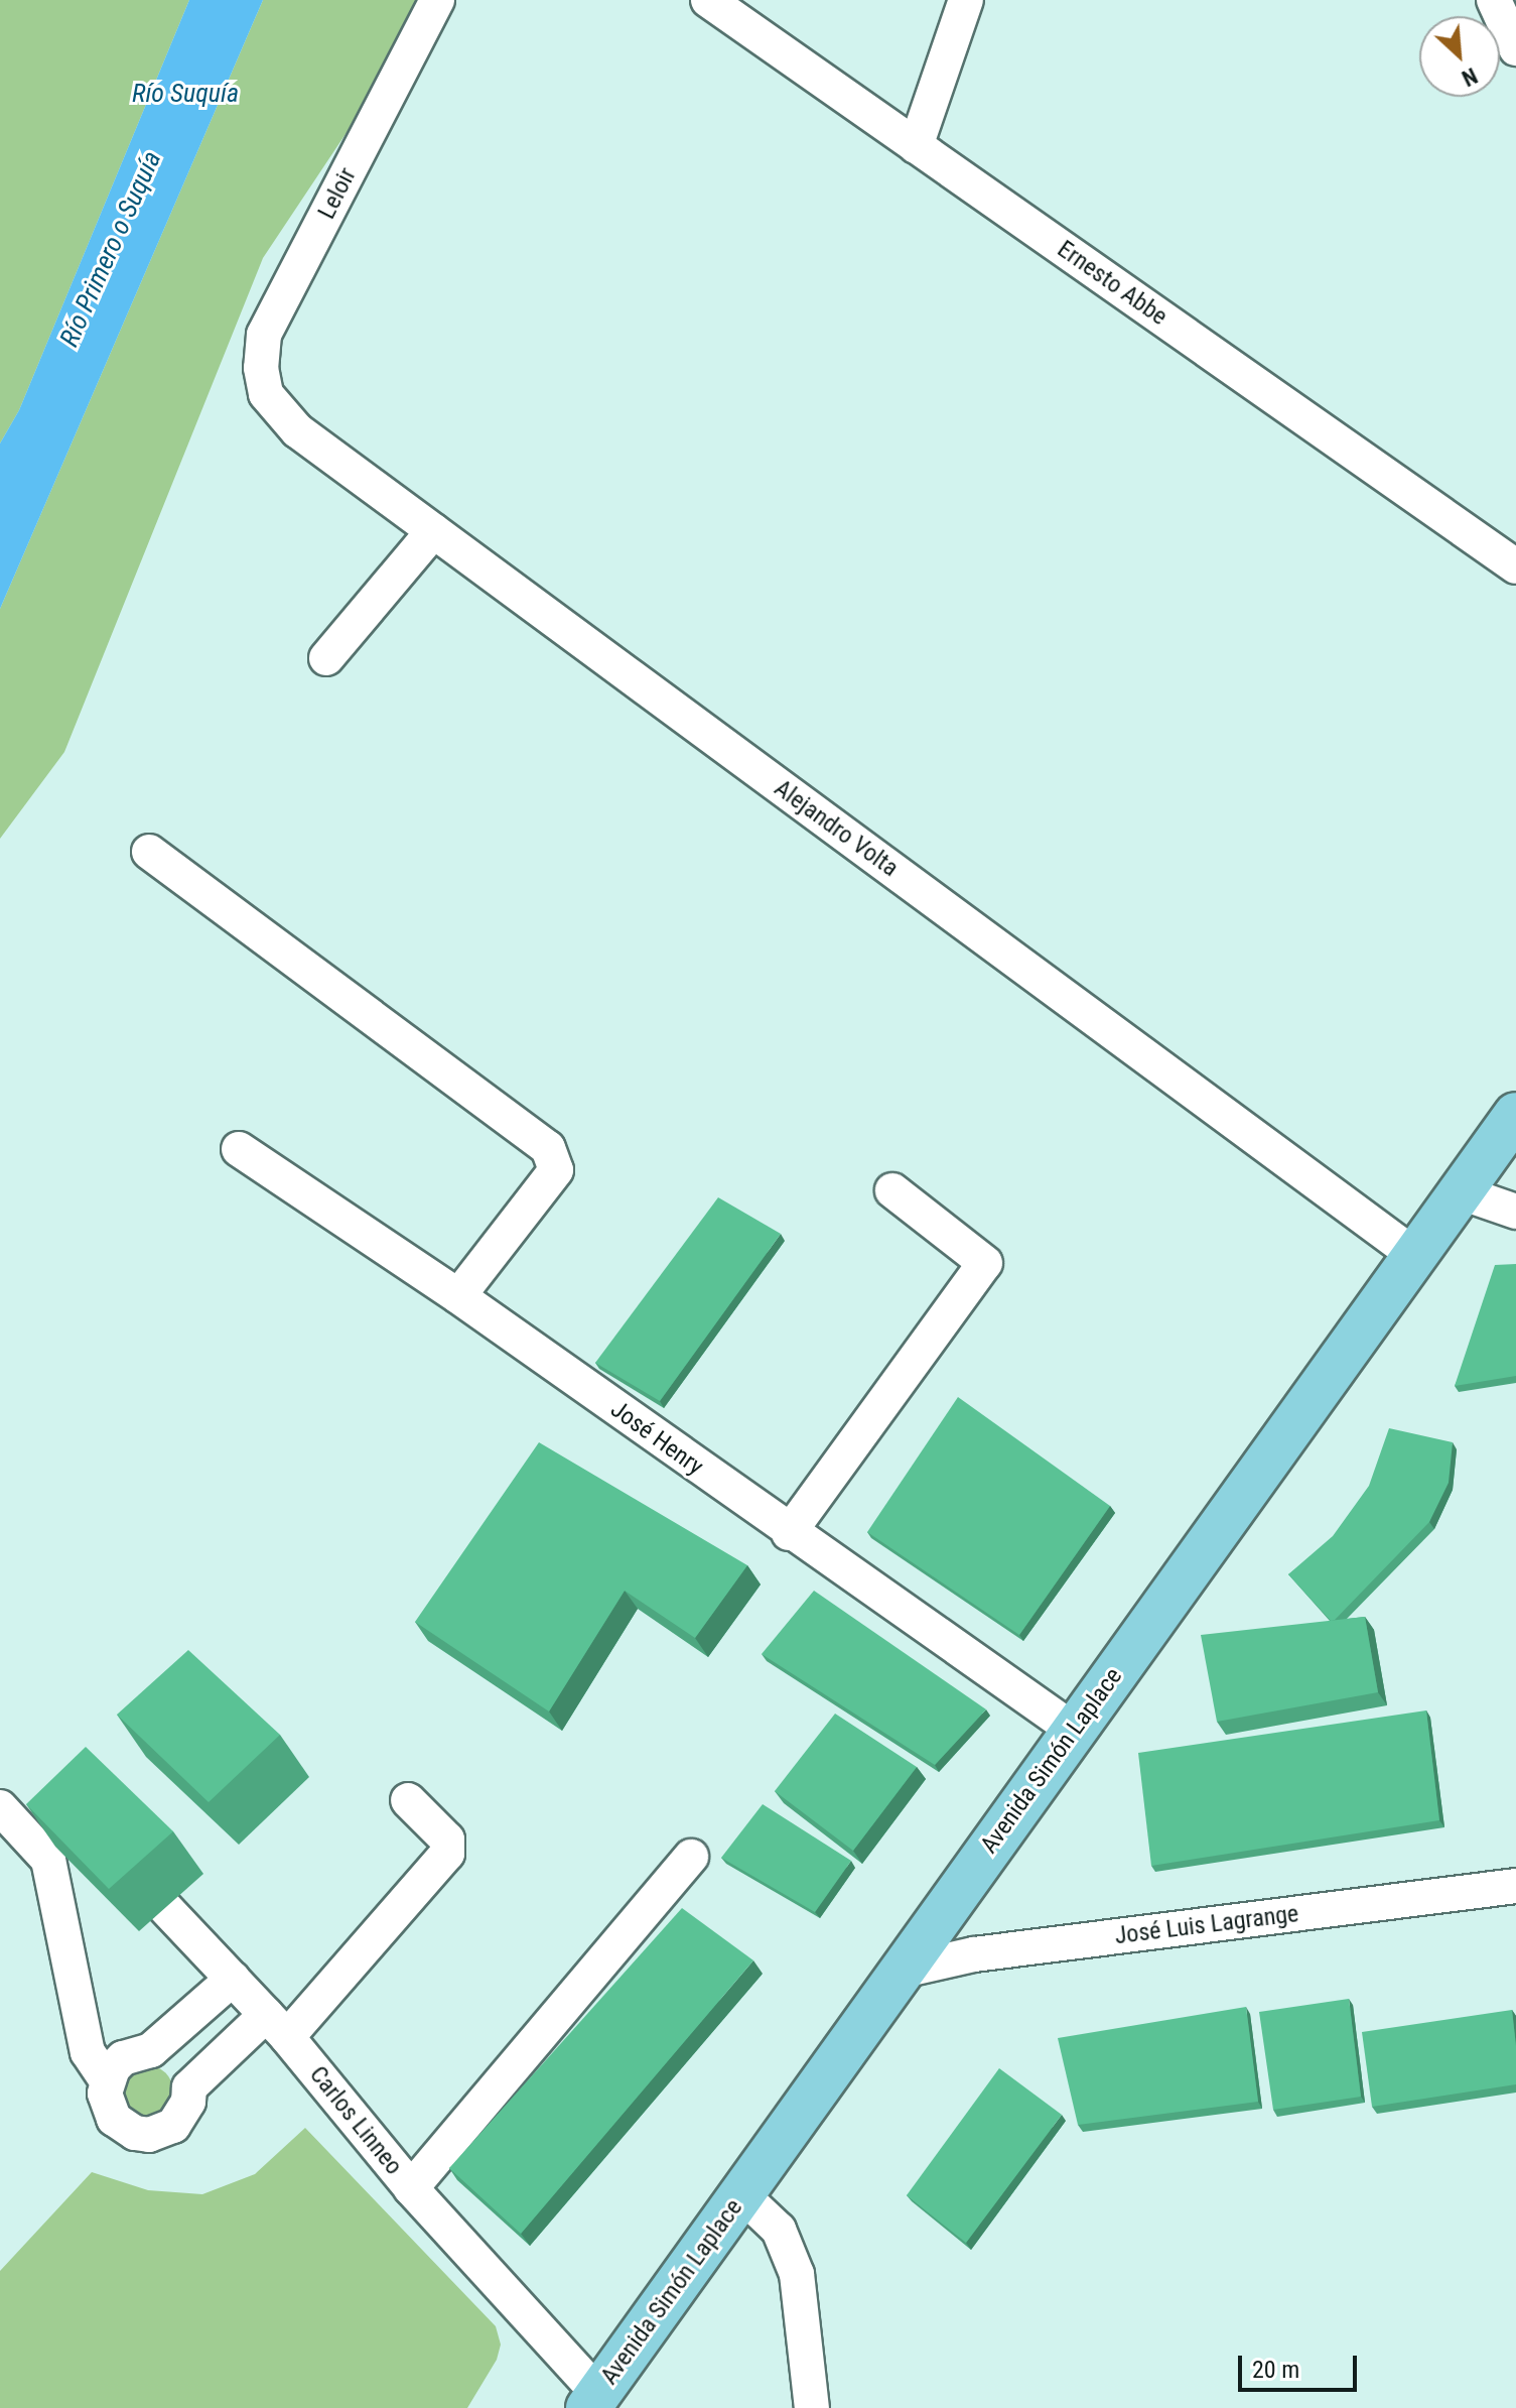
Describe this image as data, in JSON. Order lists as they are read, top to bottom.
{
  "streets": {
    "main road": ["Avenida Simón Laplace"],
    "street": [
      "Leloir",
      "Ernesto Abbe",
      "Alejandro Volta",
      "José Henry",
      "José Luis Lagrange",
      "Carlos Linneo"
    ]
  },
  "crossings": [
    ["Leloir", "Alejandro Volta"],
    ["Alejandro Volta", "Avenida Simón Laplace"],
    ["José Henry", "Avenida Simón Laplace"],
    ["Avenida Simón Laplace", "José Luis Lagrange"],
    ["Avenida Simón Laplace", "Carlos Linneo"]
  ],
  "water": ["Río Suquía", "Río Primero o Suquía"],
  "scale_bar": "20 m",
  "north": "bottom right"
}
